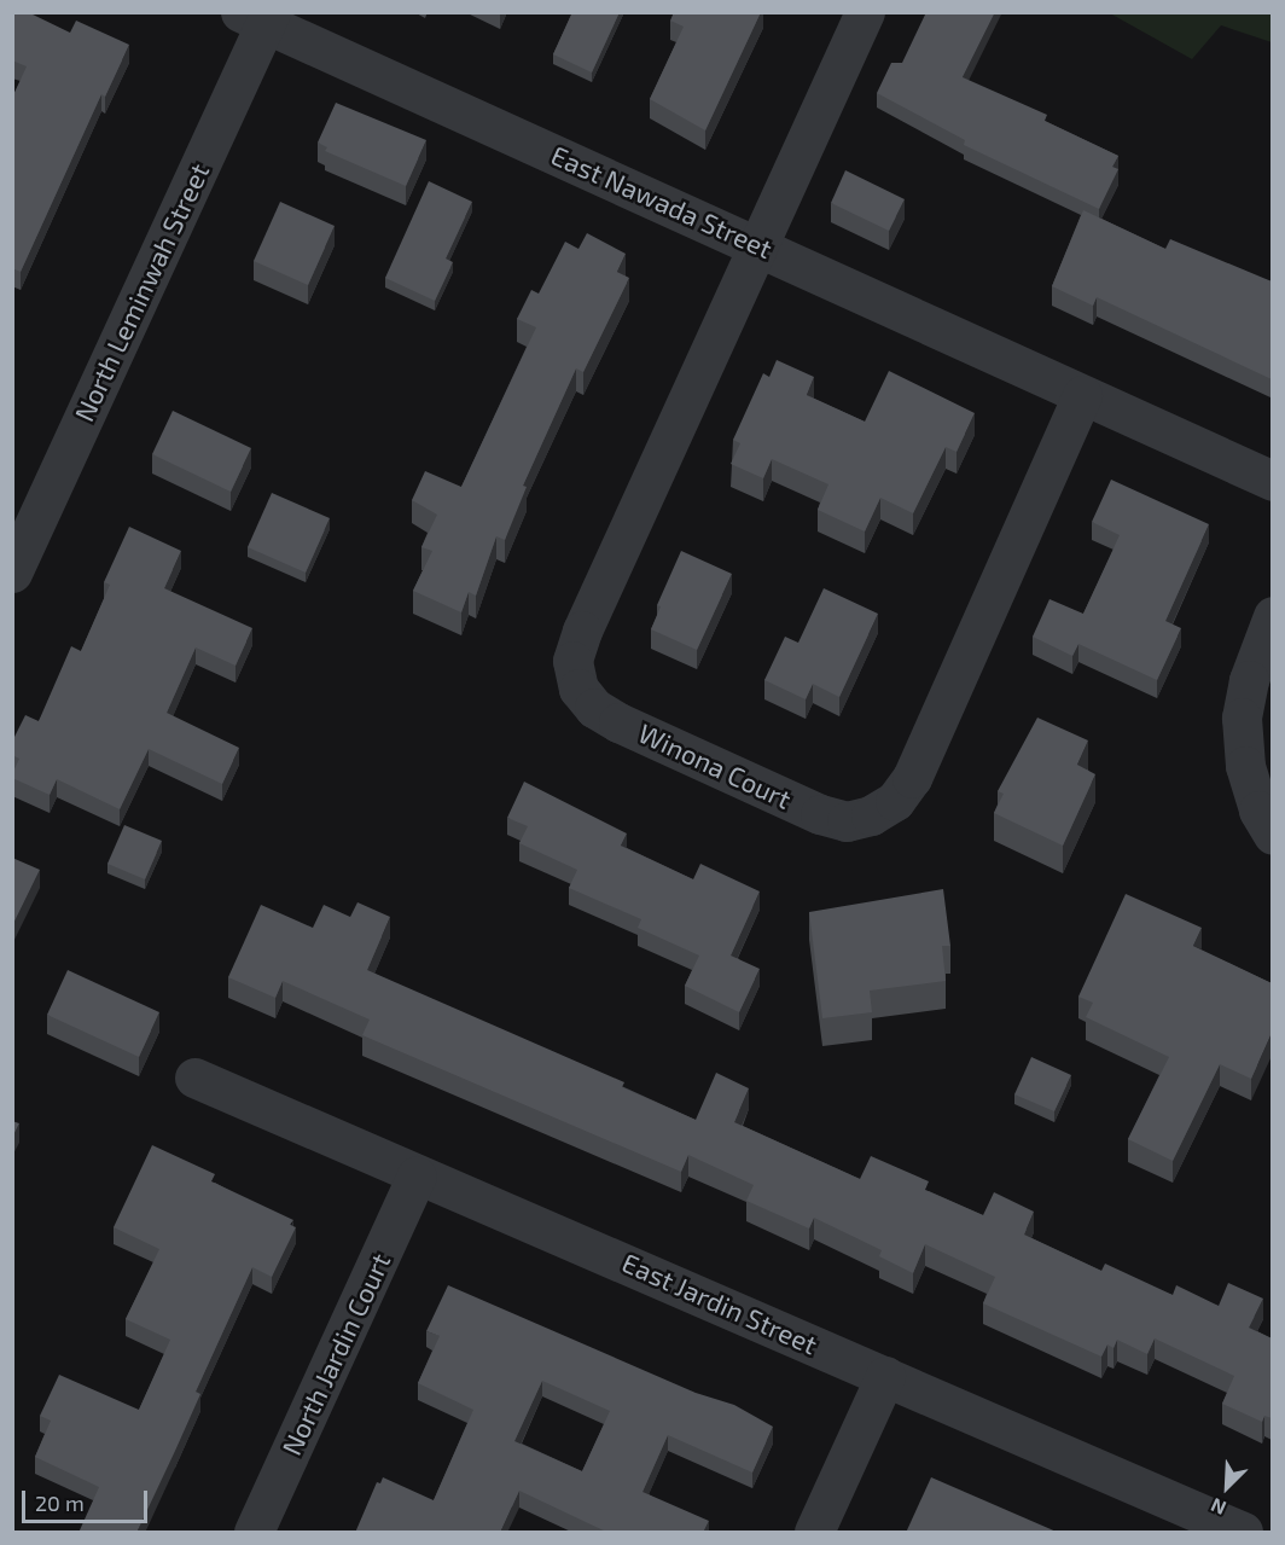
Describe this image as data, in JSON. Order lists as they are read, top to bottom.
{
  "streets": {
    "street": [
      "East Nawada Street",
      "North Leminwah Street",
      "Winona Court",
      "East Jardin Street",
      "North Jardin Court"
    ]
  },
  "crossings": [
    ["East Nawada Street", "North Leminwah Street"],
    ["East Nawada Street", "Winona Court"],
    ["East Jardin Street", "North Jardin Court"]
  ],
  "scale_bar": "20 m",
  "north": "bottom left"
}
